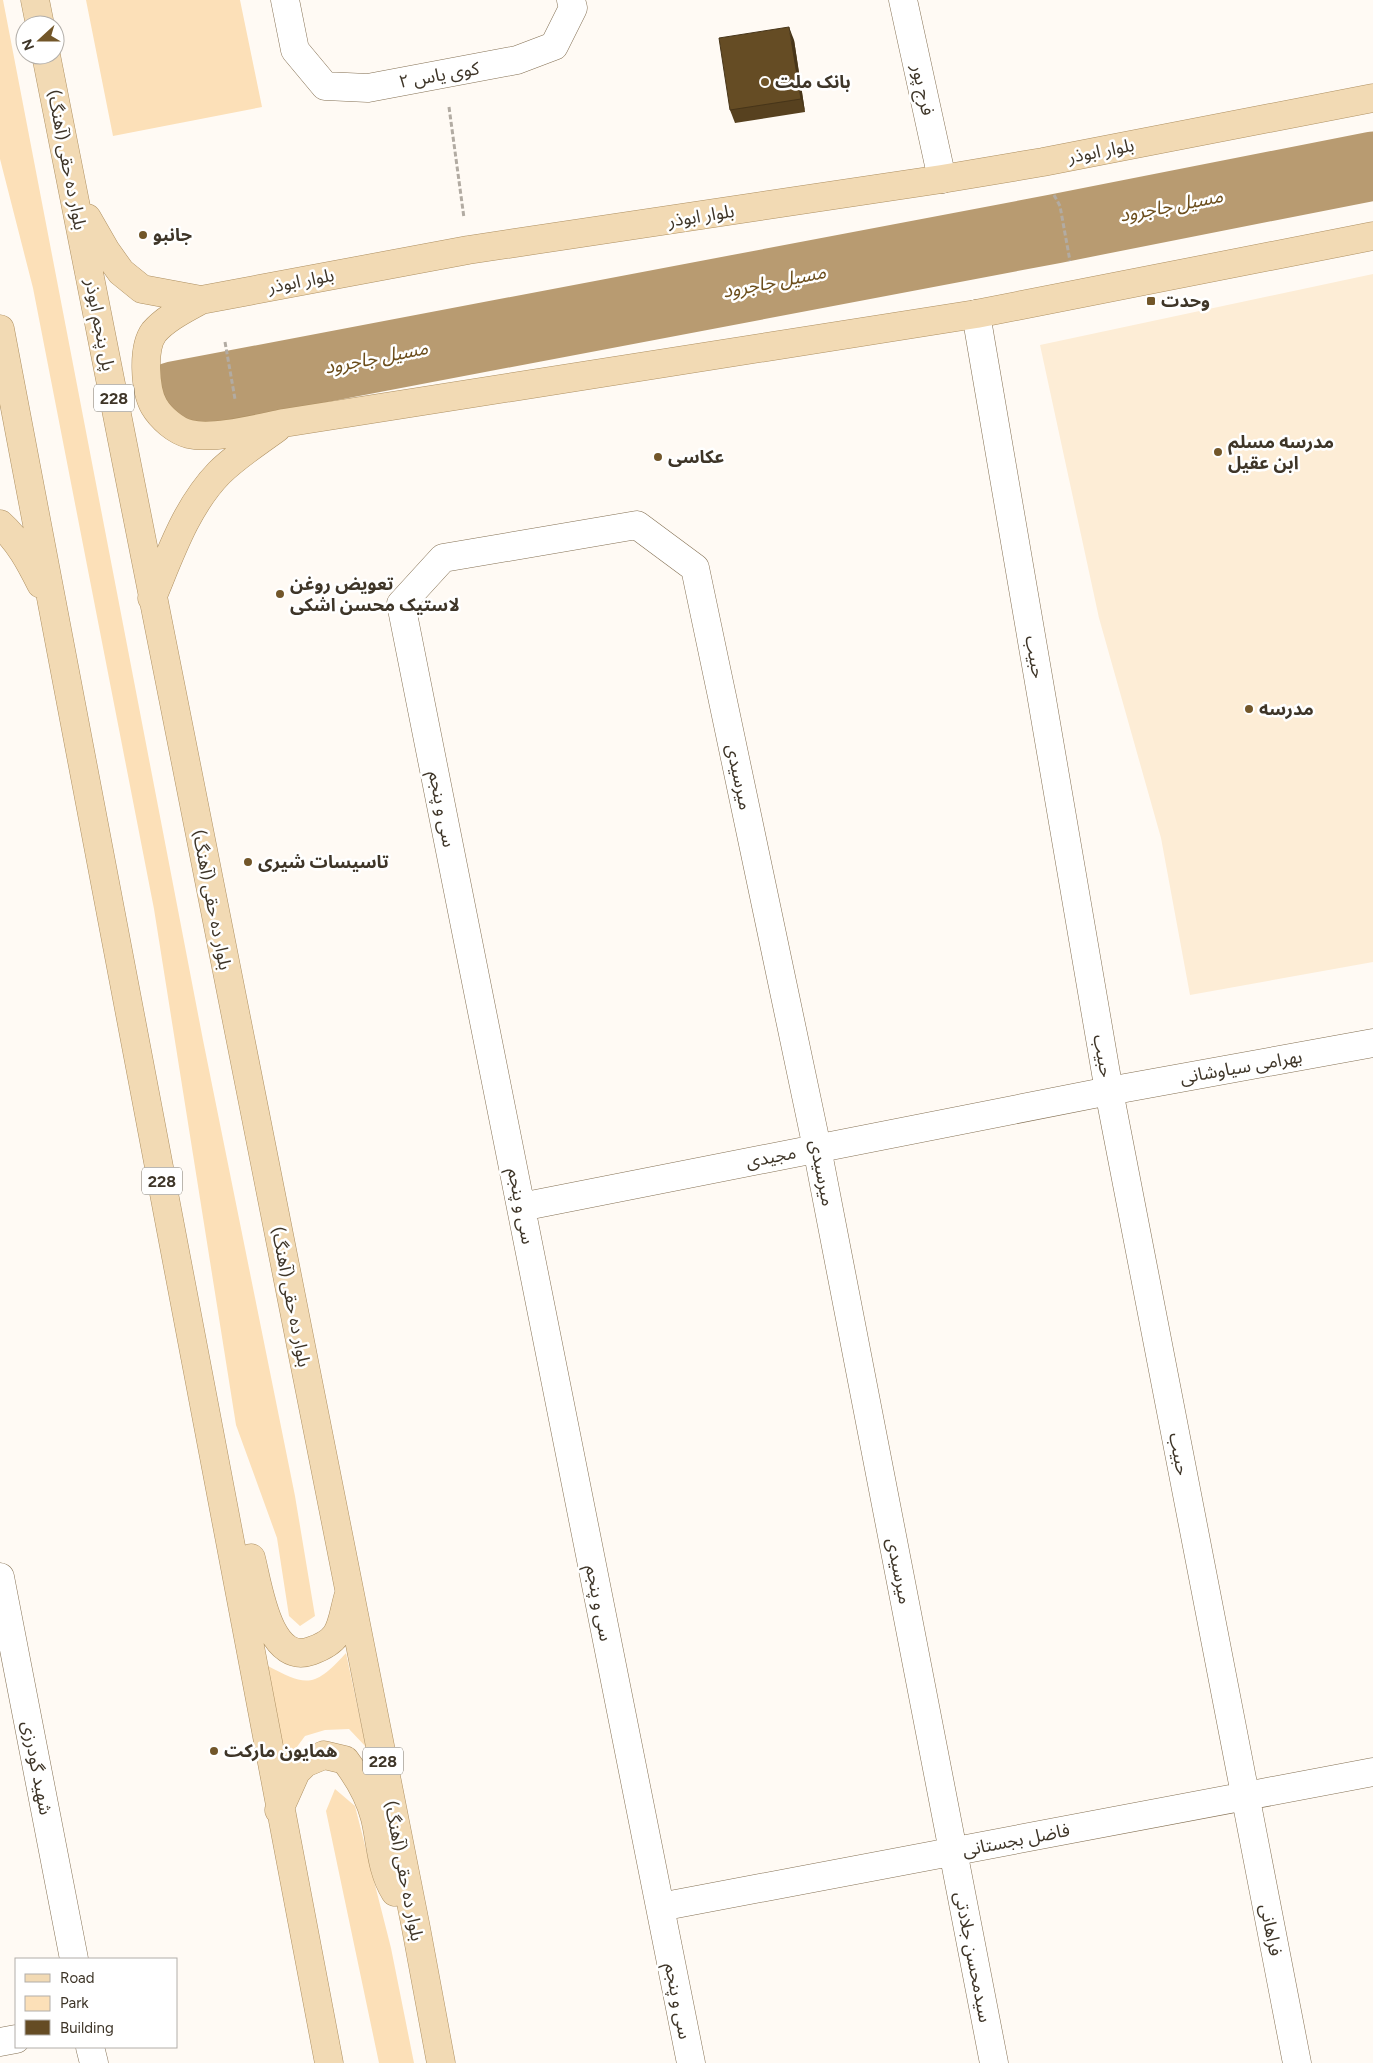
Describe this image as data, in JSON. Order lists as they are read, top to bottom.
{
  "streets": {
    "main road": [
      "بلوار ابوذر",
      "بلوار ده حقی (آهنگ)",
      "پل پنجم ابوذر",
      "228"
    ],
    "street": [
      "کوی یاس ۲",
      "فرج پور",
      "حبیب",
      "میرسیدی",
      "سی و پنجم",
      "بهرامی سیاوشانی",
      "مجیدی",
      "شهید گودرزی",
      "فاضل بجستانی",
      "فراهانی",
      "سیدمحسن جلادتی"
    ]
  },
  "crossings": [
    ["فرج پور", "بلوار ابوذر"],
    ["بلوار ابوذر", "بلوار ده حقی (آهنگ)"],
    ["بلوار ده حقی (آهنگ)", "پل پنجم ابوذر"],
    ["حبیب", "بهرامی سیاوشانی"],
    ["حبیب", "مجیدی"],
    ["حبیب", "فاضل بجستانی"],
    ["حبیب", "فراهانی"],
    ["میرسیدی", "سی و پنجم"],
    ["میرسیدی", "مجیدی"],
    ["میرسیدی", "فاضل بجستانی"],
    ["میرسیدی", "سیدمحسن جلادتی"],
    ["سی و پنجم", "مجیدی"],
    ["سی و پنجم", "فاضل بجستانی"],
    ["بهرامی سیاوشانی", "مجیدی"],
    ["فاضل بجستانی", "فراهانی"],
    ["فاضل بجستانی", "سیدمحسن جلادتی"]
  ],
  "water": ["مسیل جاجرود"],
  "places": {
    "other": [
      "بانک ملت",
      "جانبو",
      "مدرسه مسلم ابن عقیل",
      "عکاسى",
      "تعویض روغن لاستیک محسن اشکی",
      "مدرسه",
      "تاسیسات شیری",
      "همایون مارکت"
    ],
    "transit": ["وحدت"]
  },
  "legend": ["Road", "Park", "Building"],
  "north": "left"
}
